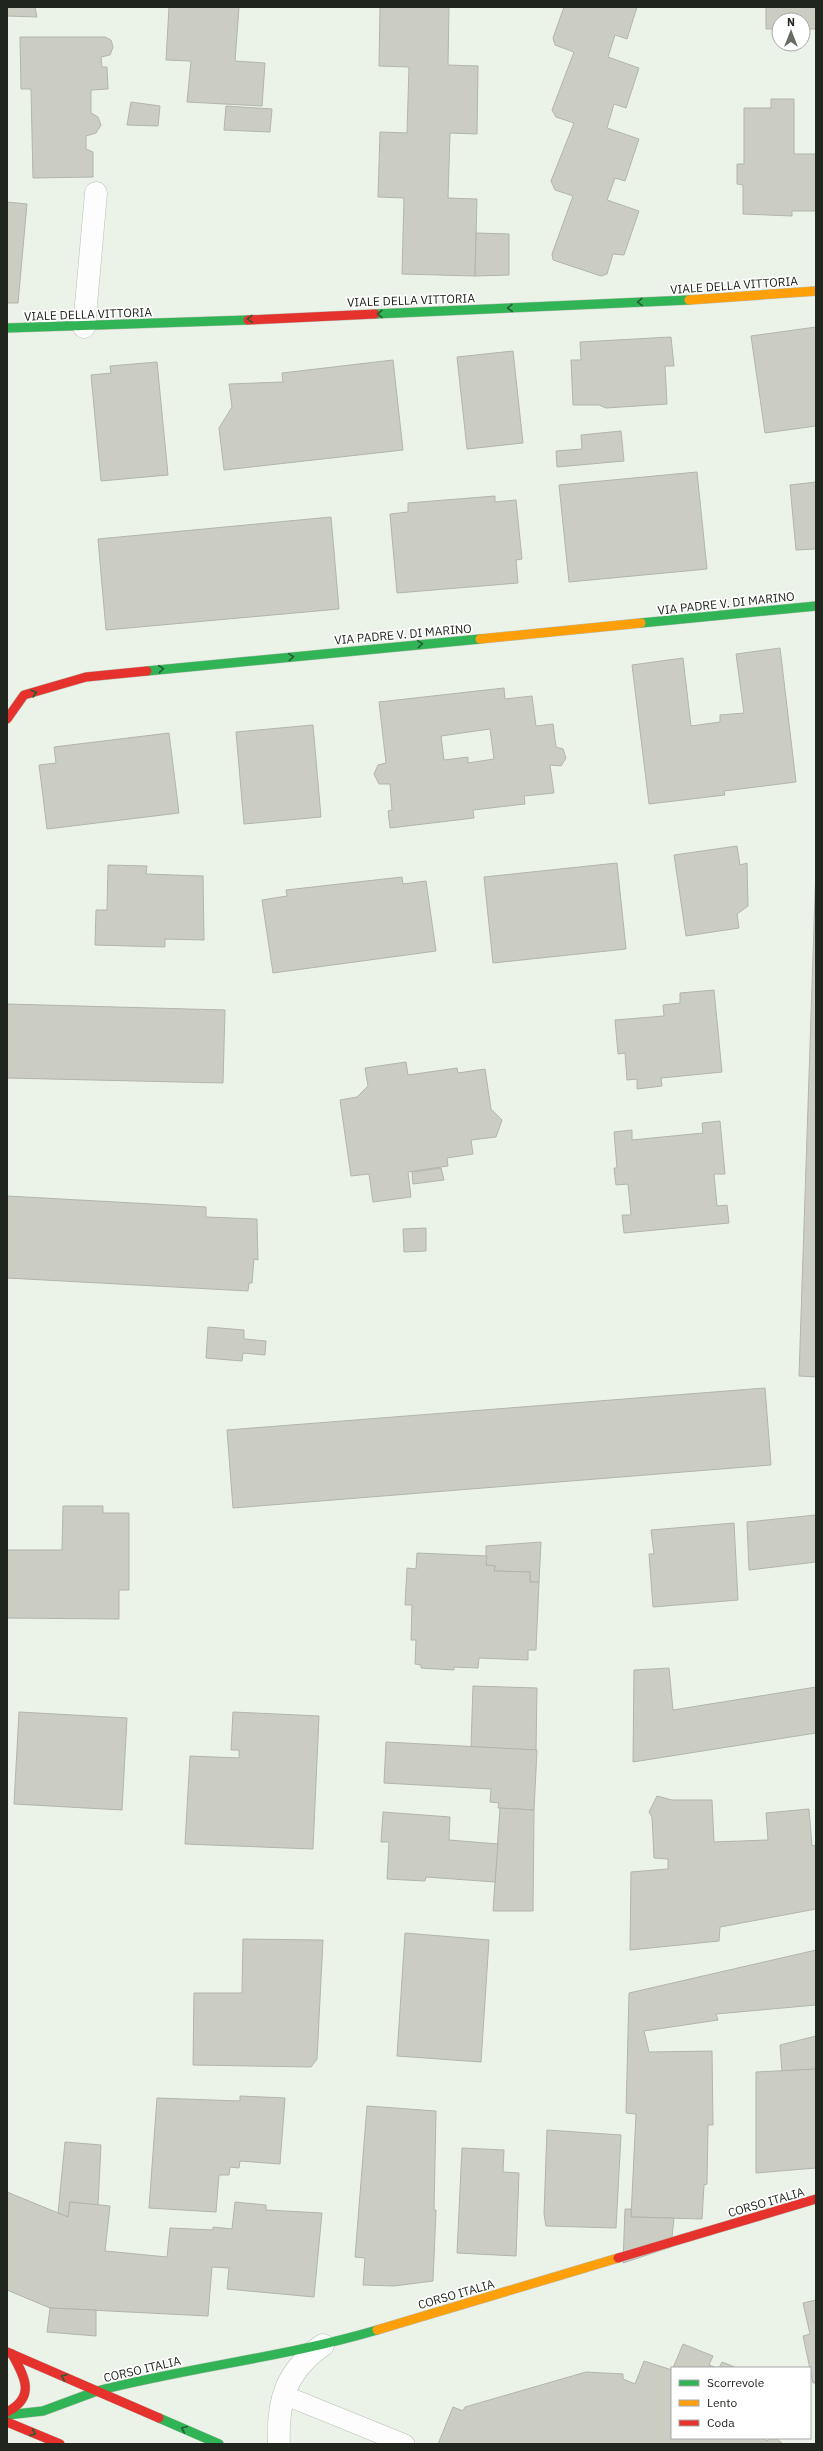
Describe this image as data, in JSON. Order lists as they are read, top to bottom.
{
  "streets": {
    "street": ["VIALE DELLA VITTORIA", "VIA PADRE V. DI MARINO", "CORSO ITALIA"]
  },
  "one_way": ["VIALE DELLA VITTORIA", "VIA PADRE V. DI MARINO"],
  "legend": ["Scorrevole", "Lento", "Coda"],
  "north": "top"
}
